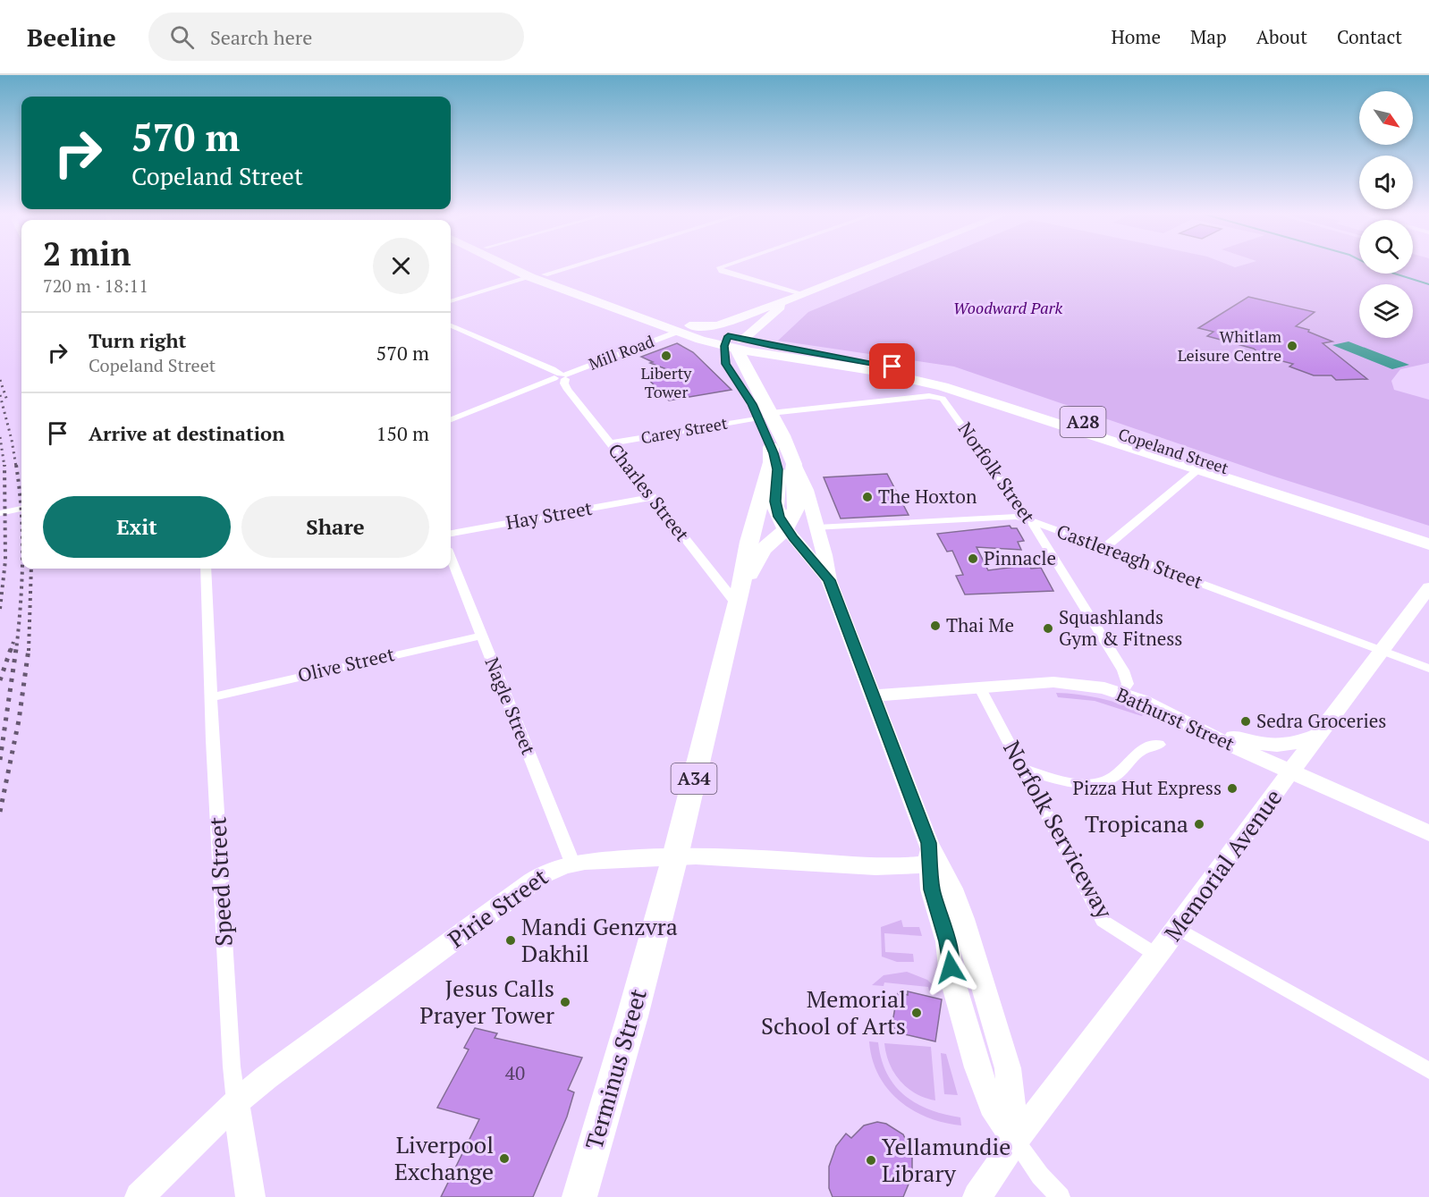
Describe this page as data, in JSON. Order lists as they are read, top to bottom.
{
  "streets": {
    "highway": [
      "A28",
      "Copeland Street",
      "A34",
      "Terminus Street"
    ],
    "street": [
      "Mill Road",
      "Carey Street",
      "Norfolk Street",
      "Charles Street",
      "Hay Street",
      "Castlereagh Street",
      "Olive Street",
      "Nagle Street",
      "Bathurst Street",
      "Norfolk Serviceway",
      "Memorial Avenue",
      "Speed Street",
      "Pirie Street"
    ]
  },
  "crossings": [
    ["Mill Road", "A28"],
    ["Mill Road", "Charles Street"],
    ["A28", "Copeland Street"],
    ["A28", "A34"],
    ["Carey Street", "Norfolk Street"],
    ["Carey Street", "Charles Street"],
    ["Carey Street", "A34"],
    ["Copeland Street", "A34"],
    ["Norfolk Street", "Castlereagh Street"],
    ["Norfolk Street", "Bathurst Street"],
    ["Charles Street", "Hay Street"],
    ["Charles Street", "Terminus Street"],
    ["Castlereagh Street", "Memorial Avenue"],
    ["Olive Street", "Nagle Street"],
    ["Olive Street", "Speed Street"],
    ["Nagle Street", "Pirie Street"],
    ["Bathurst Street", "Norfolk Serviceway"],
    ["Bathurst Street", "Memorial Avenue"],
    ["A34", "Terminus Street"],
    ["Norfolk Serviceway", "Memorial Avenue"],
    ["Speed Street", "Pirie Street"],
    ["Pirie Street", "Terminus Street"]
  ],
  "parks": ["Woodward Park"],
  "places": [
    "Whitlam Leisure Centre",
    "Liberty Tower",
    "The Hoxton",
    "Pinnacle",
    "Thai Me",
    "Squashlands Gym & Fitness",
    "Sedra Groceries",
    "Pizza Hut Express",
    "Tropicana",
    "Mandi Genzvra Dakhil",
    "Jesus Calls Prayer Tower",
    "Memorial School of Arts",
    "Liverpool Exchange",
    "Yellamundie Library"
  ],
  "house_numbers": ["40"],
  "north": "bottom right",
  "page": {
    "header": "Beeline",
    "search": "Search here",
    "nav": [
      "Home",
      "Map",
      "About",
      "Contact"
    ],
    "turn": ["570 m", "Copeland Street"],
    "heading": ["2 min", "720 m · 18:11"],
    "list": [
      {
        "name": "Turn right",
        "note": "Copeland Street",
        "value": "570 m"
      },
      {
        "name": "Arrive at destination",
        "value": "150 m"
      }
    ],
    "buttons": ["Exit", "Share"]
  }
}
